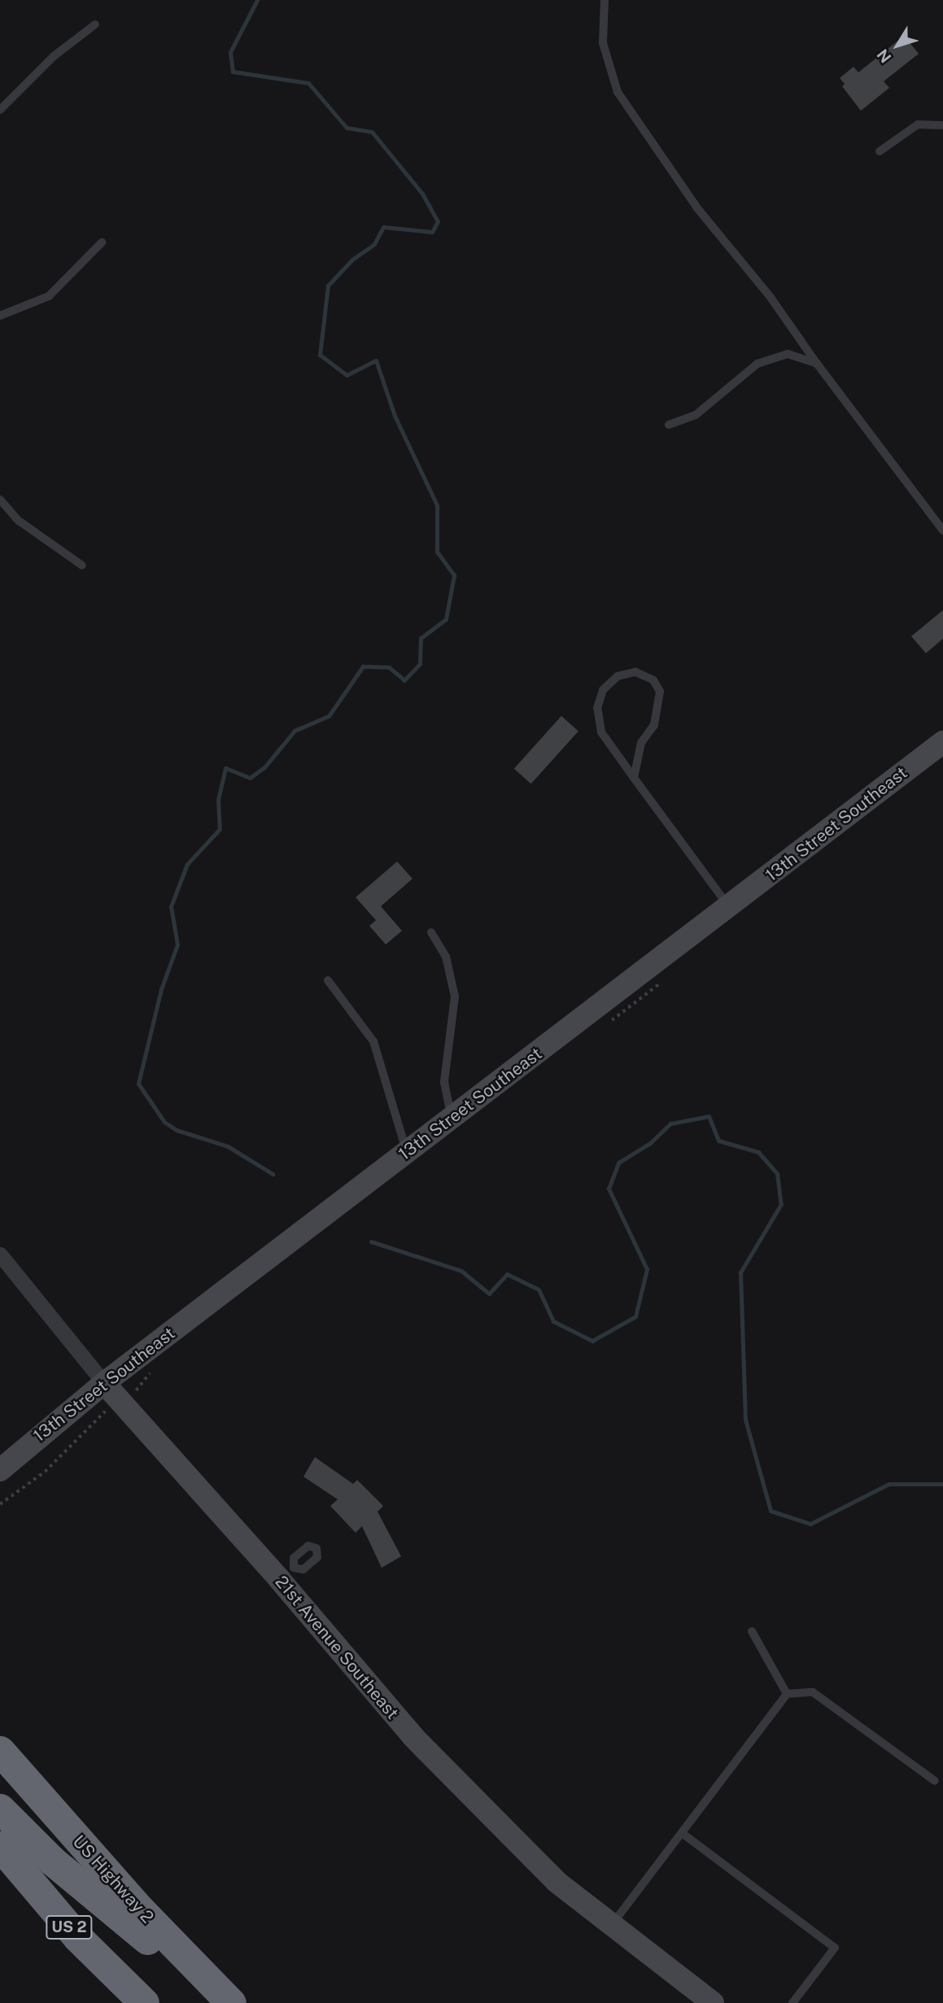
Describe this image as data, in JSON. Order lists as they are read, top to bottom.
{
  "streets": {
    "highway": ["US Highway 2", "US 2"],
    "street": ["13th Street Southeast", "21st Avenue Southeast"]
  },
  "crossings": [
    ["13th Street Southeast", "21st Avenue Southeast"]
  ],
  "north": "bottom left"
}
